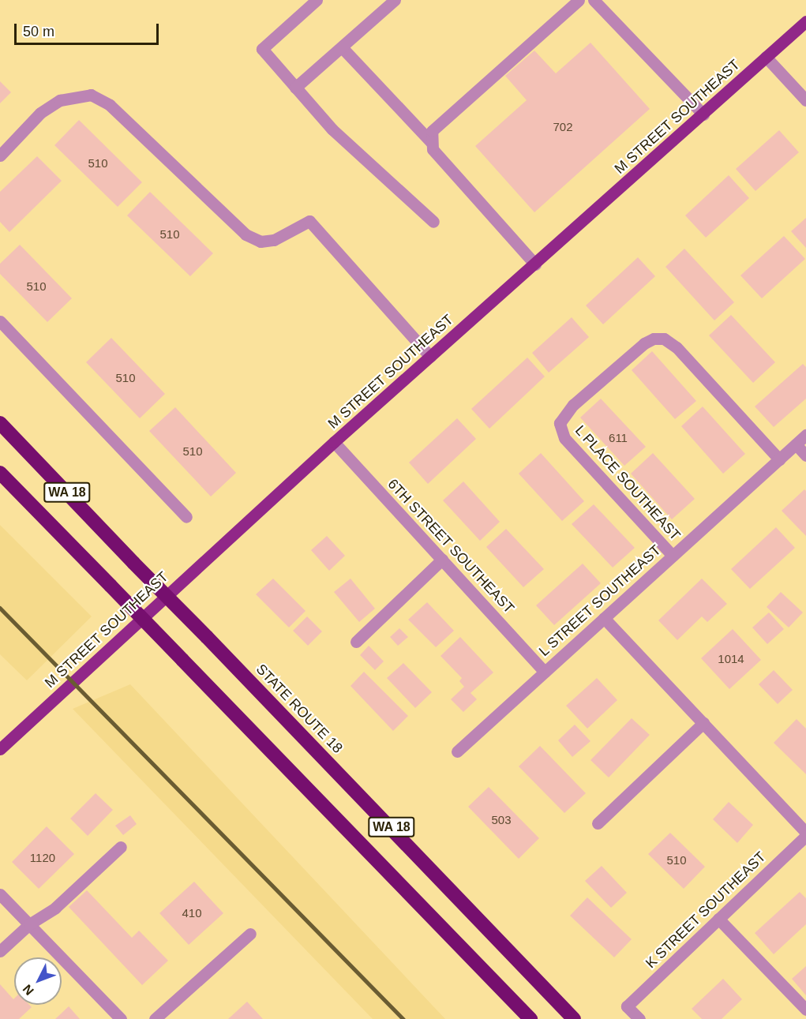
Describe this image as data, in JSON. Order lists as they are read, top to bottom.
{
  "streets": {
    "highway": ["WA 18", "STATE ROUTE 18"],
    "main road": ["M STREET SOUTHEAST"],
    "street": [
      "L PLACE SOUTHEAST",
      "6TH STREET SOUTHEAST",
      "L STREET SOUTHEAST",
      "K STREET SOUTHEAST"
    ]
  },
  "crossings": [
    ["M STREET SOUTHEAST", "6TH STREET SOUTHEAST"],
    ["L PLACE SOUTHEAST", "L STREET SOUTHEAST"],
    ["6TH STREET SOUTHEAST", "L STREET SOUTHEAST"]
  ],
  "house_numbers": [
    "702",
    "510",
    "510",
    "510",
    "510",
    "611",
    "510",
    "1014",
    "503",
    "1120",
    "510",
    "410"
  ],
  "scale_bar": "50 m",
  "north": "bottom left"
}
